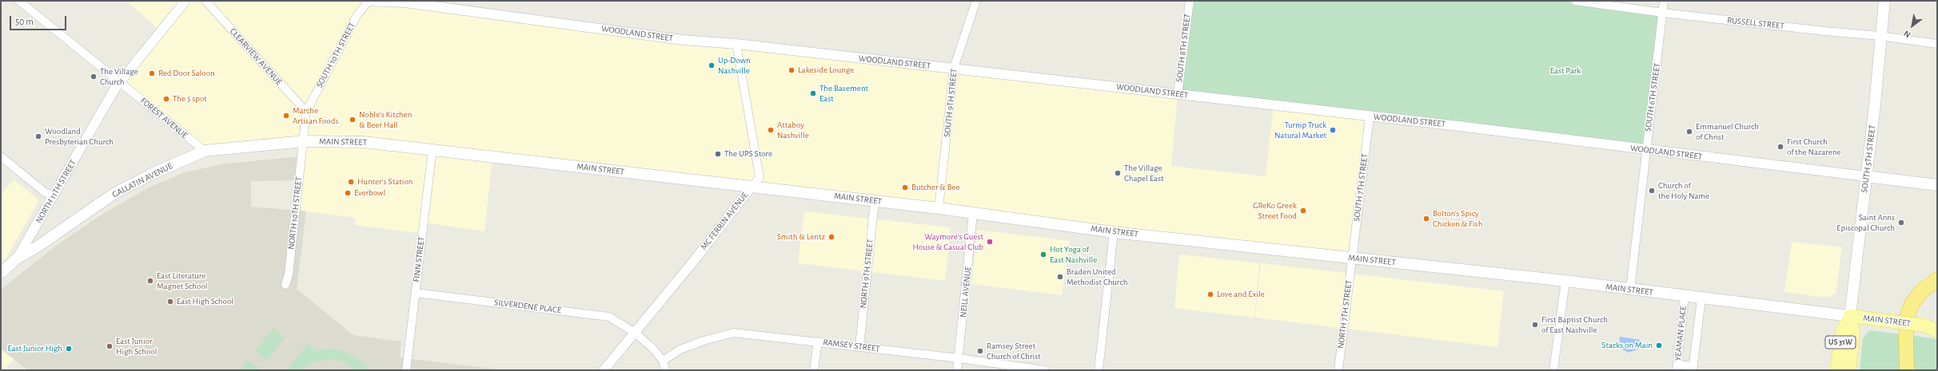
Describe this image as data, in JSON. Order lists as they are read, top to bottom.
{
  "streets": {
    "main road": [
      "WOODLAND STREET",
      "MAIN STREET",
      "SOUTH 5TH STREET",
      "GALLATIN AVENUE",
      "US 31W"
    ],
    "street": [
      "RUSSELL STREET",
      "SOUTH 8TH STREET",
      "SOUTH 10TH STREET",
      "CLEARVIEW AVENUE",
      "SOUTH 6TH STREET",
      "SOUTH 9TH STREET",
      "FOREST AVENUE",
      "SOUTH 7TH STREET",
      "NORTH 11TH STREET",
      "NORTH 10TH STREET",
      "MC FERRIN AVENUE",
      "FINN STREET",
      "NORTH 9TH STREET",
      "NEILL AVENUE",
      "SILVERDENE PLACE",
      "NORTH 7TH STREET",
      "YEAMAN PLACE",
      "RAMSEY STREET"
    ]
  },
  "crossings": [
    ["RUSSELL STREET", "SOUTH 6TH STREET"],
    ["RUSSELL STREET", "SOUTH 5TH STREET"],
    ["WOODLAND STREET", "SOUTH 8TH STREET"],
    ["WOODLAND STREET", "SOUTH 10TH STREET"],
    ["WOODLAND STREET", "SOUTH 6TH STREET"],
    ["WOODLAND STREET", "SOUTH 9TH STREET"],
    ["WOODLAND STREET", "SOUTH 5TH STREET"],
    ["WOODLAND STREET", "SOUTH 7TH STREET"],
    ["WOODLAND STREET", "MC FERRIN AVENUE"],
    ["SOUTH 10TH STREET", "CLEARVIEW AVENUE"],
    ["SOUTH 10TH STREET", "NORTH 10TH STREET"],
    ["CLEARVIEW AVENUE", "NORTH 10TH STREET"],
    ["SOUTH 6TH STREET", "MAIN STREET"],
    ["SOUTH 9TH STREET", "MAIN STREET"],
    ["FOREST AVENUE", "GALLATIN AVENUE"],
    ["FOREST AVENUE", "NORTH 11TH STREET"],
    ["MAIN STREET", "SOUTH 5TH STREET"],
    ["MAIN STREET", "GALLATIN AVENUE"],
    ["MAIN STREET", "SOUTH 7TH STREET"],
    ["MAIN STREET", "NORTH 10TH STREET"],
    ["MAIN STREET", "MC FERRIN AVENUE"],
    ["MAIN STREET", "FINN STREET"],
    ["MAIN STREET", "NORTH 9TH STREET"],
    ["MAIN STREET", "NEILL AVENUE"],
    ["MAIN STREET", "NORTH 7TH STREET"],
    ["MAIN STREET", "YEAMAN PLACE"],
    ["MAIN STREET", "US 31W"],
    ["SOUTH 5TH STREET", "US 31W"],
    ["GALLATIN AVENUE", "NORTH 11TH STREET"],
    ["GALLATIN AVENUE", "NORTH 10TH STREET"],
    ["SOUTH 7TH STREET", "NORTH 7TH STREET"],
    ["MC FERRIN AVENUE", "SILVERDENE PLACE"],
    ["FINN STREET", "SILVERDENE PLACE"],
    ["NORTH 9TH STREET", "RAMSEY STREET"],
    ["NEILL AVENUE", "RAMSEY STREET"],
    ["SILVERDENE PLACE", "RAMSEY STREET"]
  ],
  "parks": ["East Park"],
  "places": [
    "Up-Down Nashville",
    "Lakeside Lounge",
    "Red Door Saloon",
    "The Village Church",
    "The Basement East",
    "The 5 spot",
    "Marche Artisan Foods",
    "Noble’s Kitchen & Beer Hall",
    "Attaboy Nashville",
    "Turnip Truck Natural Market",
    "Emmanuel Church of Christ",
    "Woodland Presbyterian Church",
    "First Church of the Nazarene",
    "The UPS Store",
    "The Village Chapel East",
    "Hunter's Station",
    "Butcher & Bee",
    "Church of the Holy Name",
    "Everbowl",
    "GReKo Greek Street Food",
    "Bolton's Spicy Chicken & Fish",
    "Saint Anns Episcopal Church",
    "Smith & Lentz",
    "Waymore's Guest House & Casual Club",
    "Hot Yoga of East Nashville",
    "Braden United Methodist Church",
    "East Literature Magnet School",
    "Love and Exile",
    "East High School",
    "First Baptist Church of East Nashville",
    "Stacks on Main",
    "East Junior High School",
    "East Junior High",
    "Ramsey Street Church of Christ"
  ],
  "scale_bar": "50 m",
  "north": "bottom left"
}
